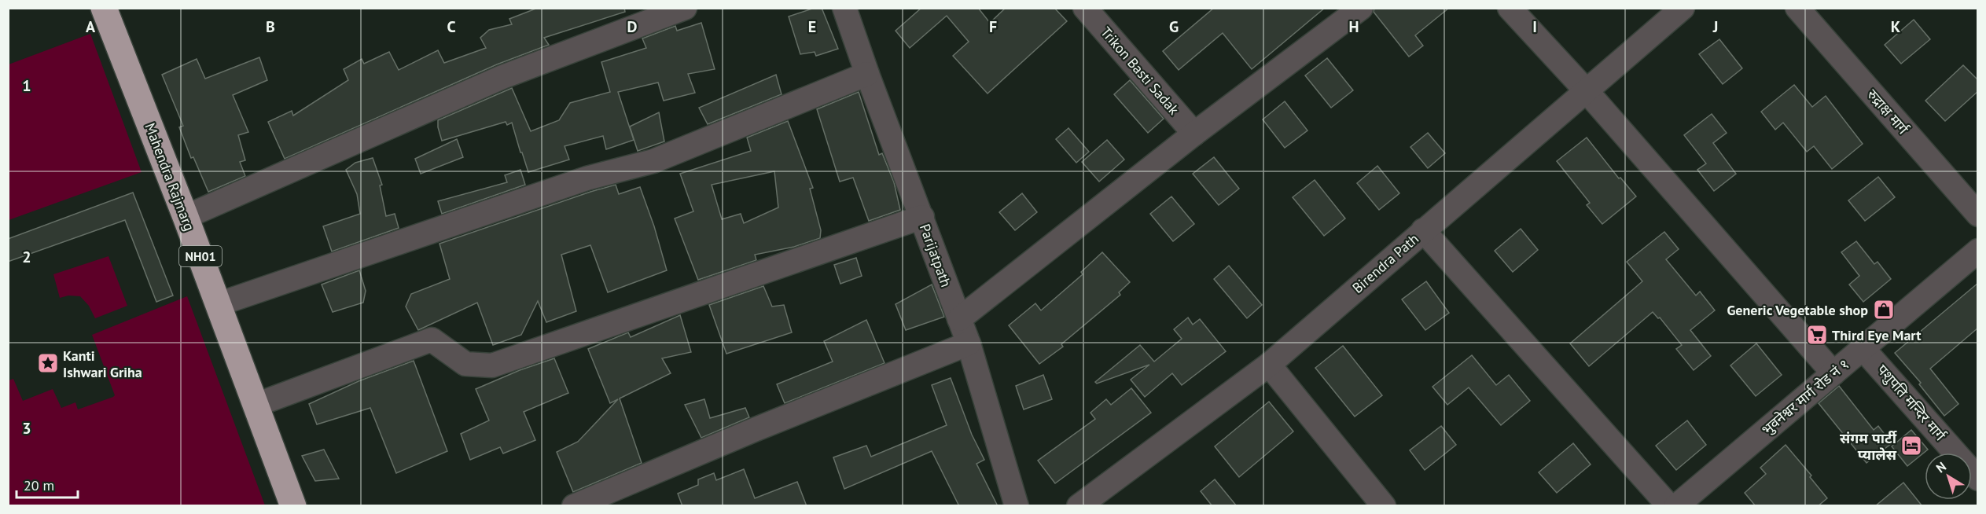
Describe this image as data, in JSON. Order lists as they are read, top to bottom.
{
  "streets": {
    "highway": ["Mahendra Rajmarg", "NH01"],
    "street": [
      "Trikon Basti Sadak",
      "रुद्राक्ष मार्ग",
      "Parijatpath",
      "Birendra Path",
      "भुवनेश्वर मार्ग रोड नं १",
      "पशुपति मन्दिर मार्ग"
    ]
  },
  "crossings": [
    ["भुवनेश्वर मार्ग रोड नं १", "पशुपति मन्दिर मार्ग"]
  ],
  "places": {
    "shop": ["Generic Vegetable shop"],
    "supermarket": ["Third Eye Mart"],
    "place": ["Kanti Ishwari Griha"],
    "hotel": ["संगम पार्टी प्यालेस"]
  },
  "scale_bar": "20 m",
  "north": "top left",
  "grid": {
    "columns": [
      "A",
      "B",
      "C",
      "D",
      "E",
      "F",
      "G",
      "H",
      "I",
      "J",
      "K"
    ],
    "rows": ["1", "2", "3"]
  }
}
